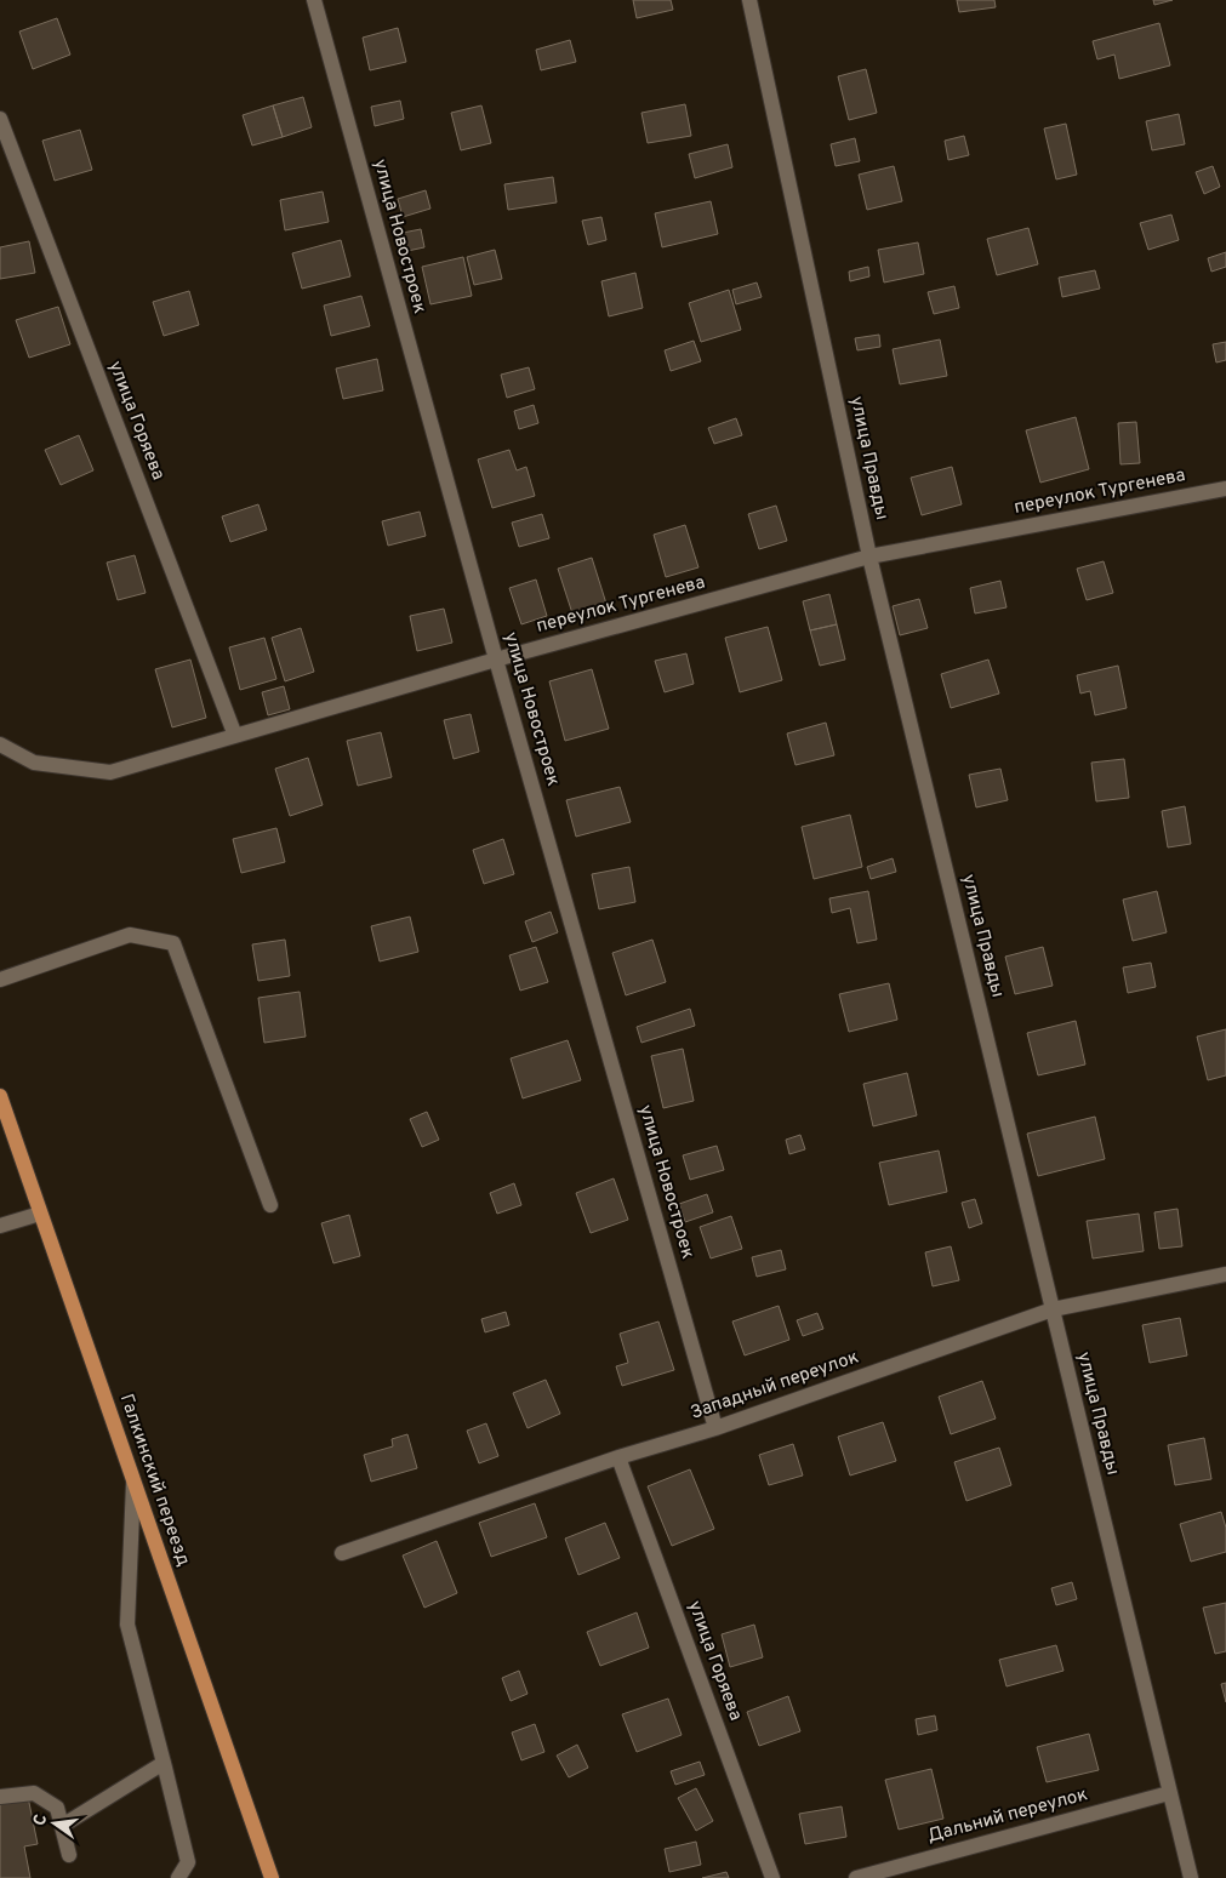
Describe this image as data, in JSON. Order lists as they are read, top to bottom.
{
  "streets": {
    "main road": ["Галкинский переезд"],
    "street": [
      "улица Новостроек",
      "улица Горяева",
      "улица Правды",
      "переулок Тургенева",
      "Западный переулок",
      "Дальний переулок"
    ]
  },
  "crossings": [
    ["улица Новостроек", "переулок Тургенева"],
    ["улица Новостроек", "Западный переулок"],
    ["улица Горяева", "переулок Тургенева"],
    ["улица Горяева", "Западный переулок"],
    ["улица Правды", "переулок Тургенева"],
    ["улица Правды", "Западный переулок"],
    ["улица Правды", "Дальний переулок"]
  ],
  "north": "left"
}
